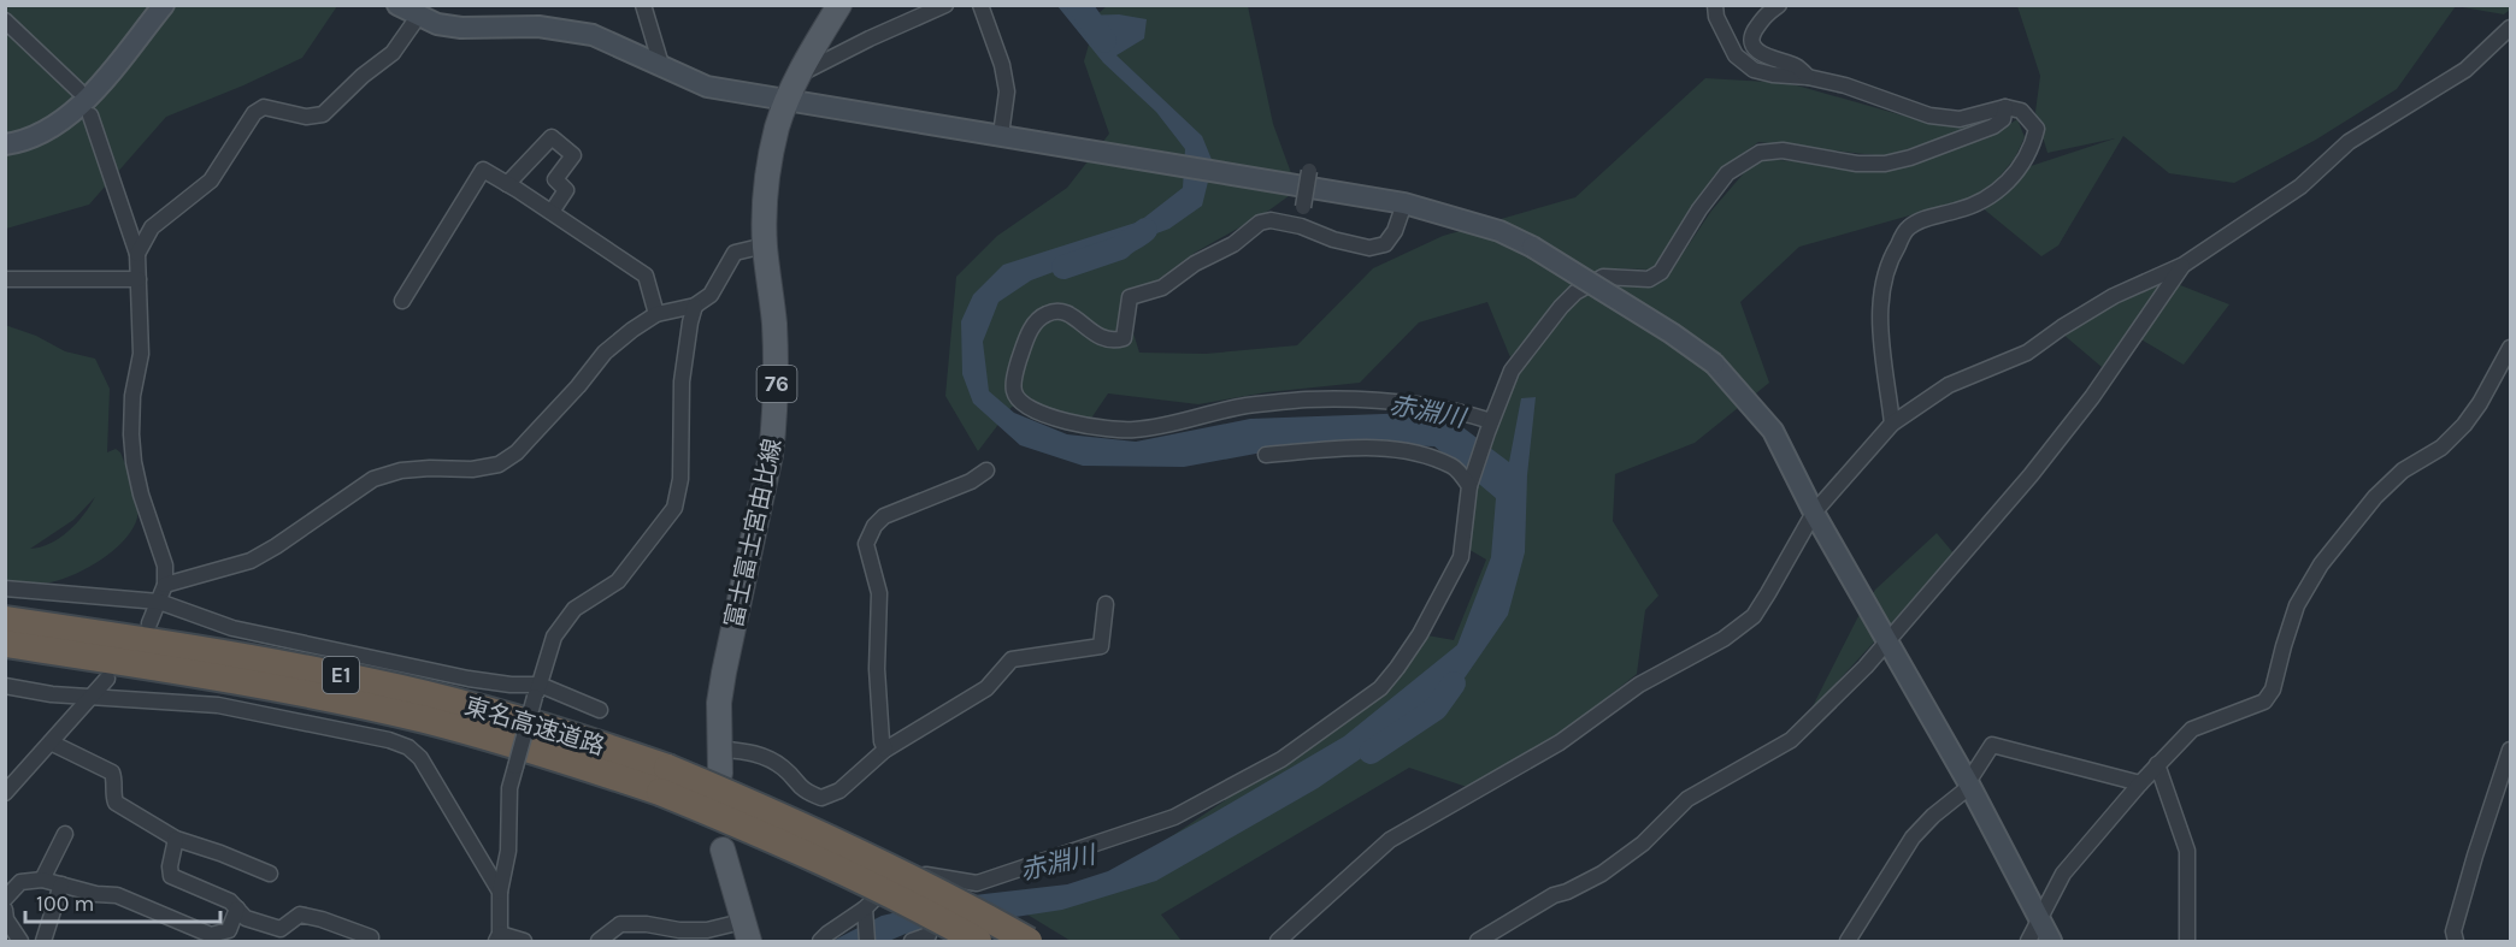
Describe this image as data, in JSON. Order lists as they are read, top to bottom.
{
  "streets": {
    "highway": ["E1", "東名高速道路"],
    "main road": ["76", "富士富士宮由比線"]
  },
  "water": ["赤淵川"],
  "scale_bar": "100 m"
}
